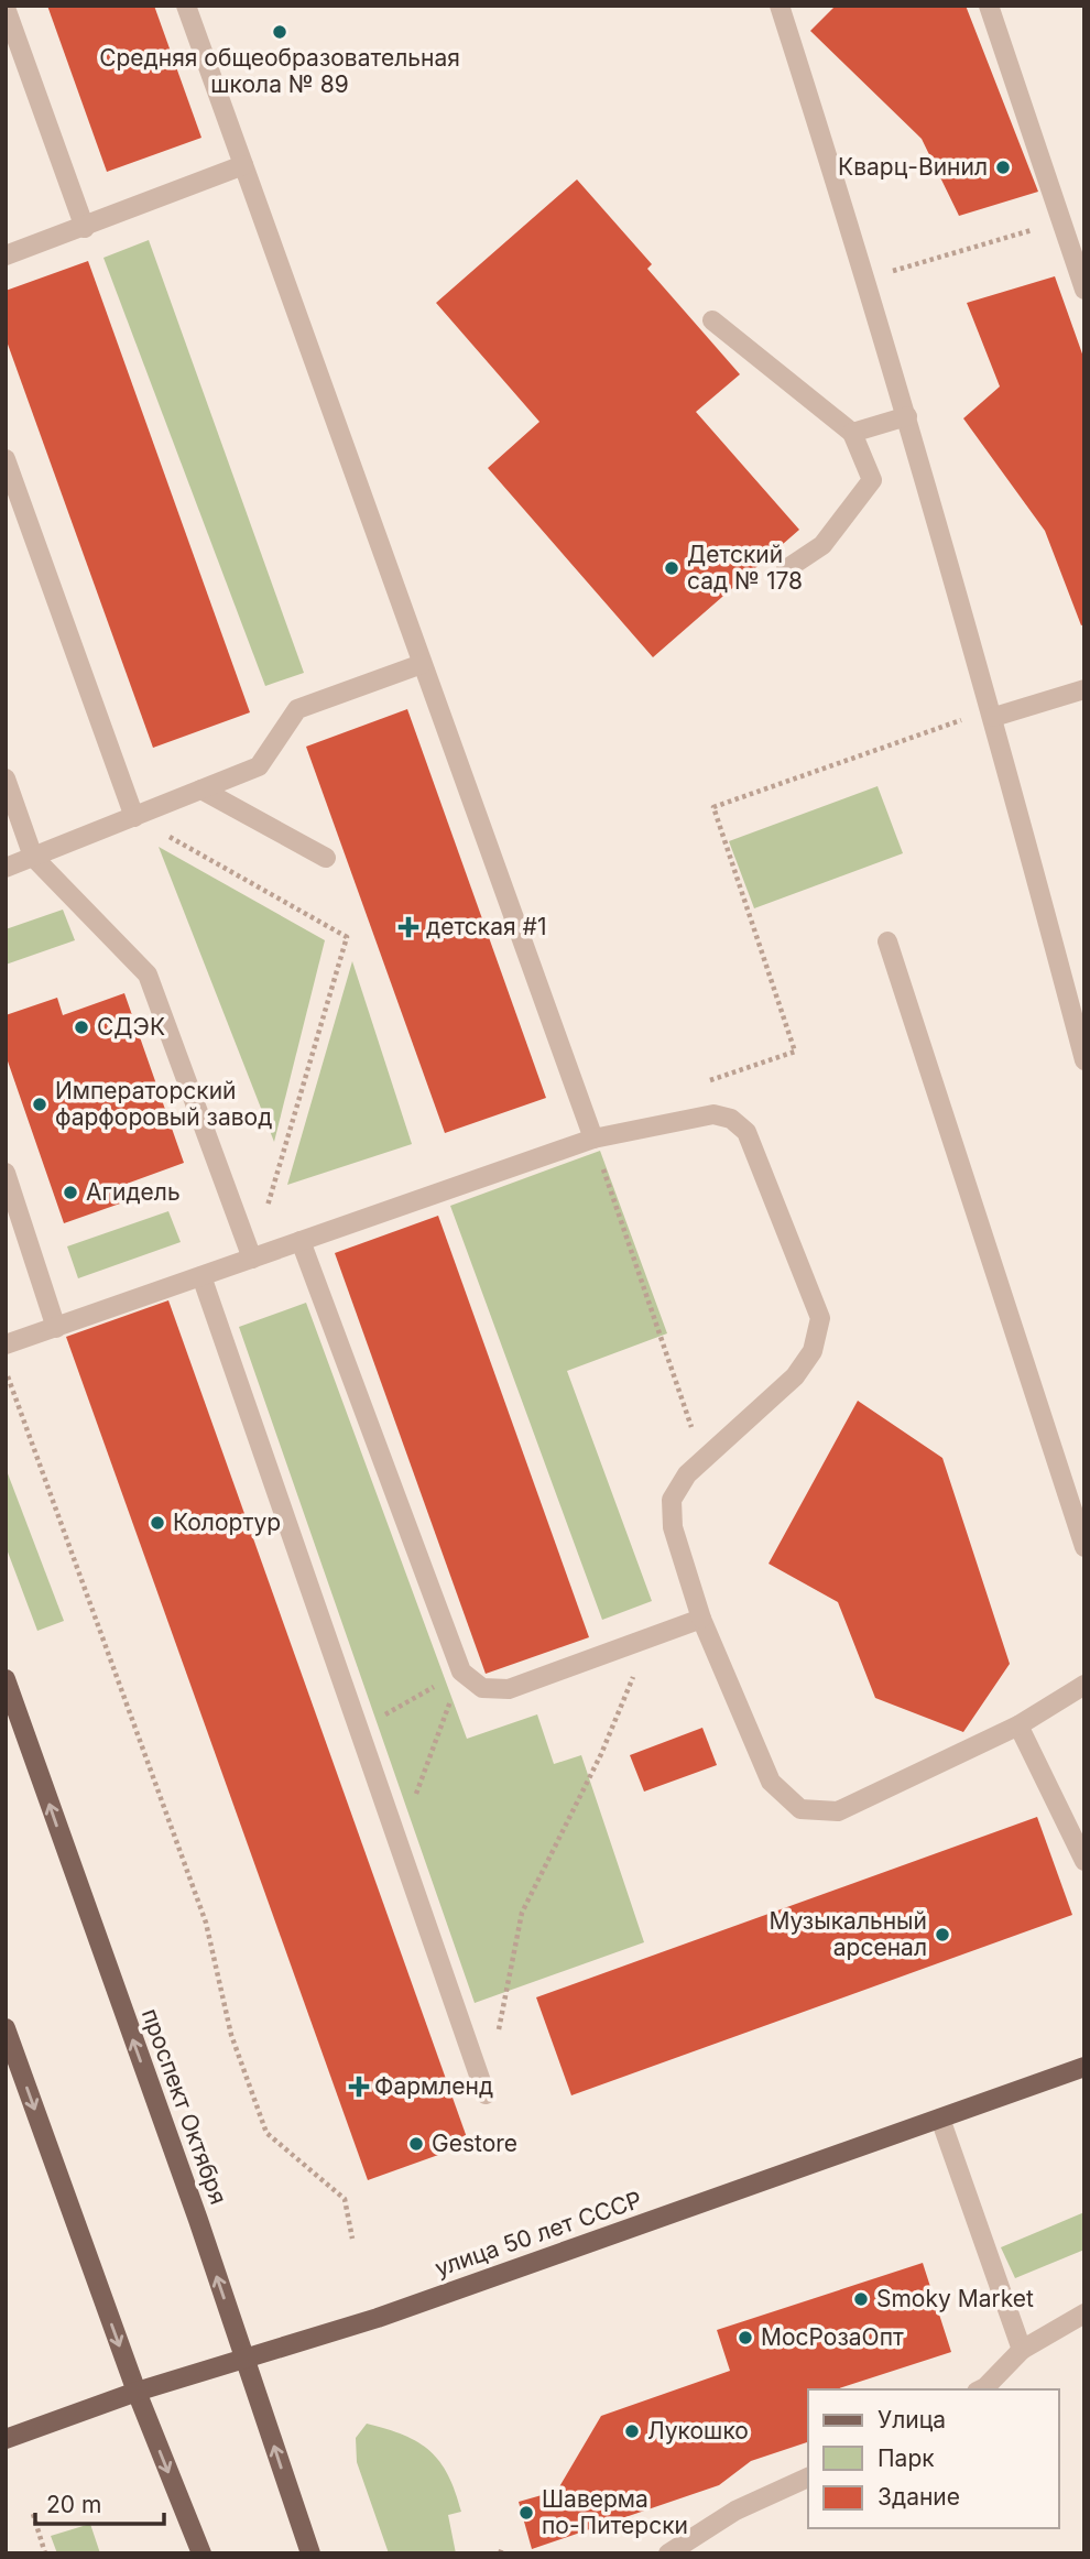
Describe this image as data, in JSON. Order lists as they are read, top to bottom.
{
  "streets": {
    "main road": ["проспект Октября", "улица 50 лет СССР"]
  },
  "crossings": [
    ["проспект Октября", "улица 50 лет СССР"]
  ],
  "places": {
    "other": [
      "Средняя общеобразовательная школа № 89",
      "Кварц-Винил",
      "Детский сад № 178",
      "СДЭК",
      "Императорский фарфоровый завод",
      "Агидель",
      "Колортур",
      "Музыкальный арсенал",
      "Gestore",
      "Smoky Market",
      "МосРозаОпт",
      "Лукошко",
      "Шаверма по-Питерски"
    ],
    "health": ["детская #1", "Фармленд"]
  },
  "legend": ["Улица", "Парк", "Здание"],
  "scale_bar": "20 m"
}
